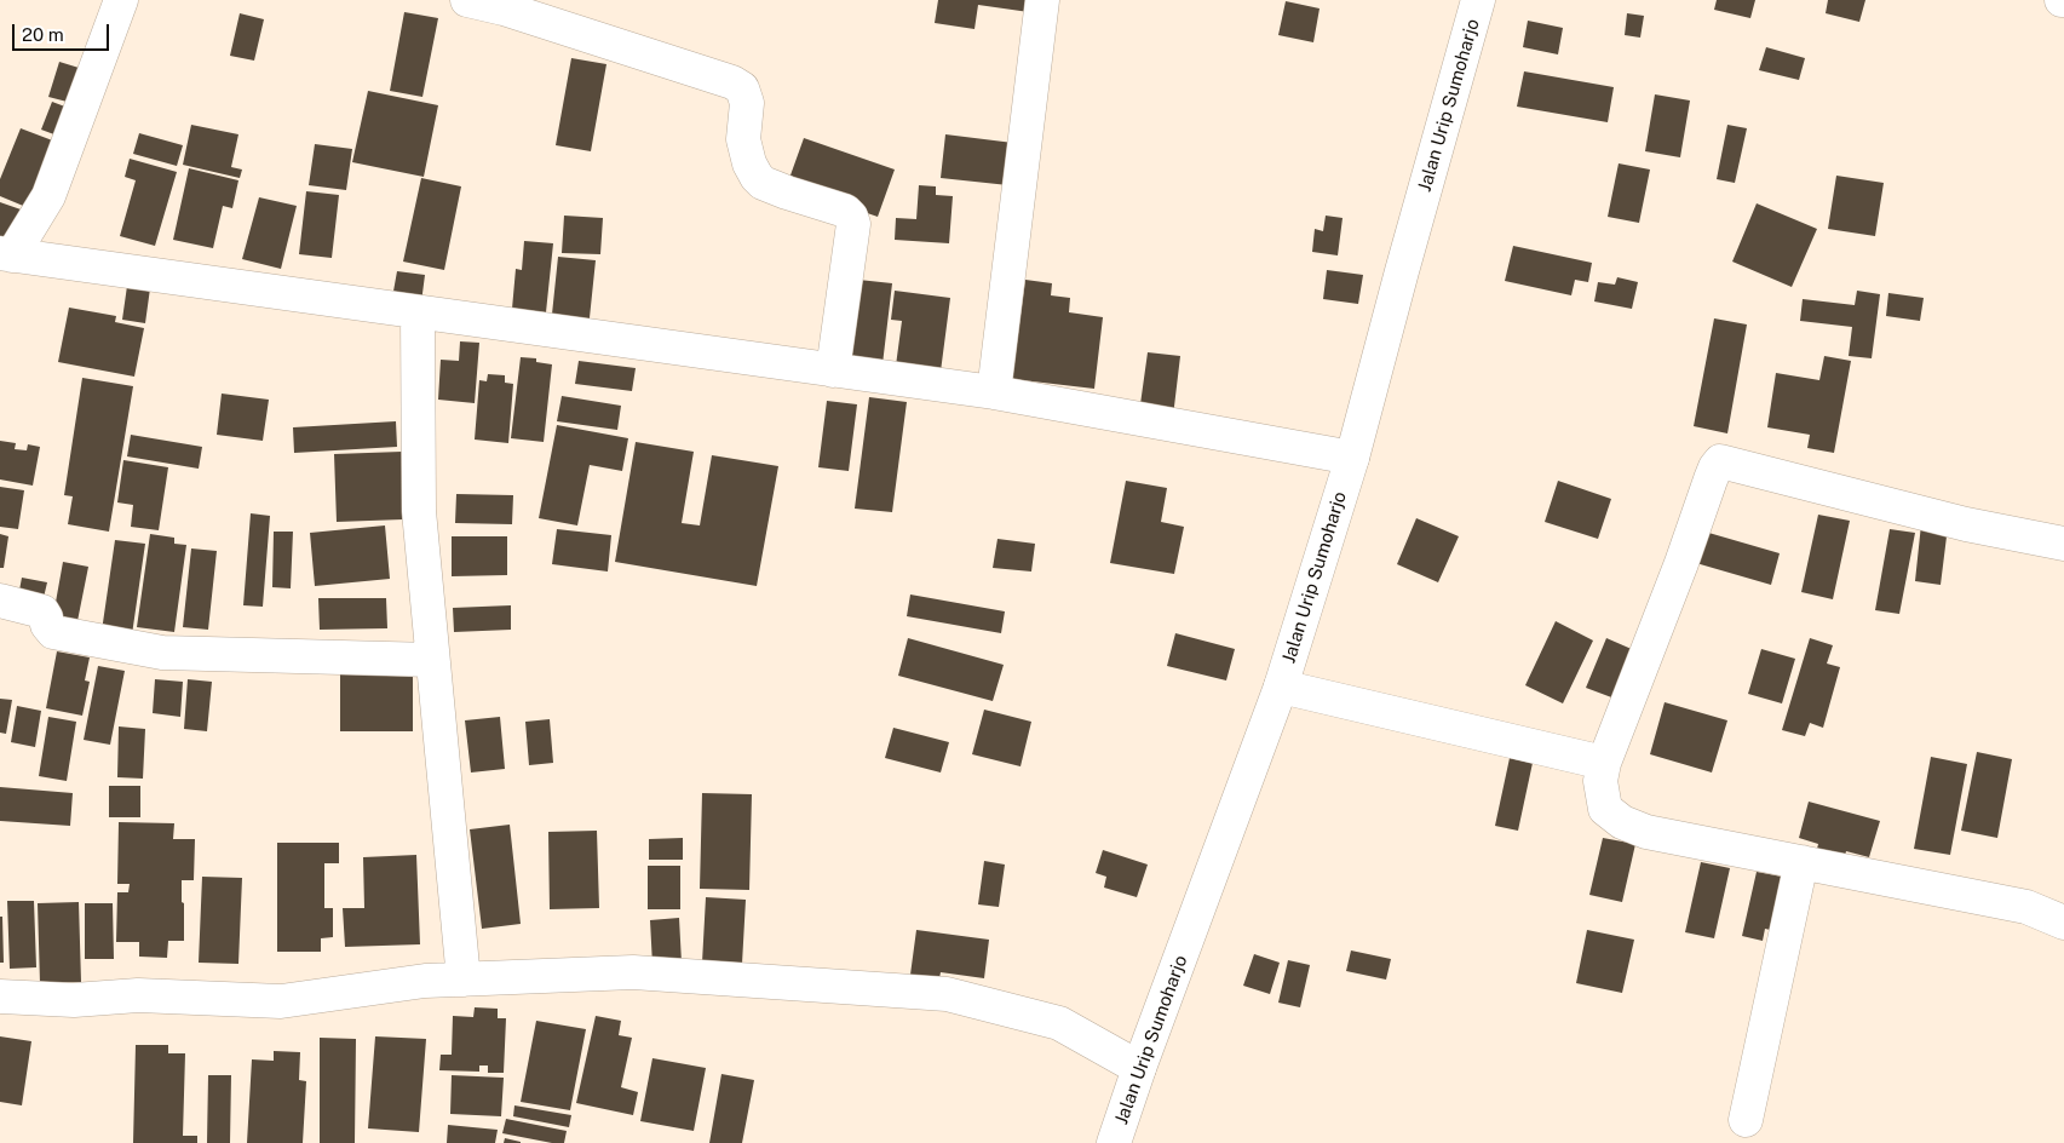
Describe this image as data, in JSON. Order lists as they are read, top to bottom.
{
  "streets": {
    "street": ["Jalan Urip Sumoharjo"]
  },
  "scale_bar": "20 m"
}
